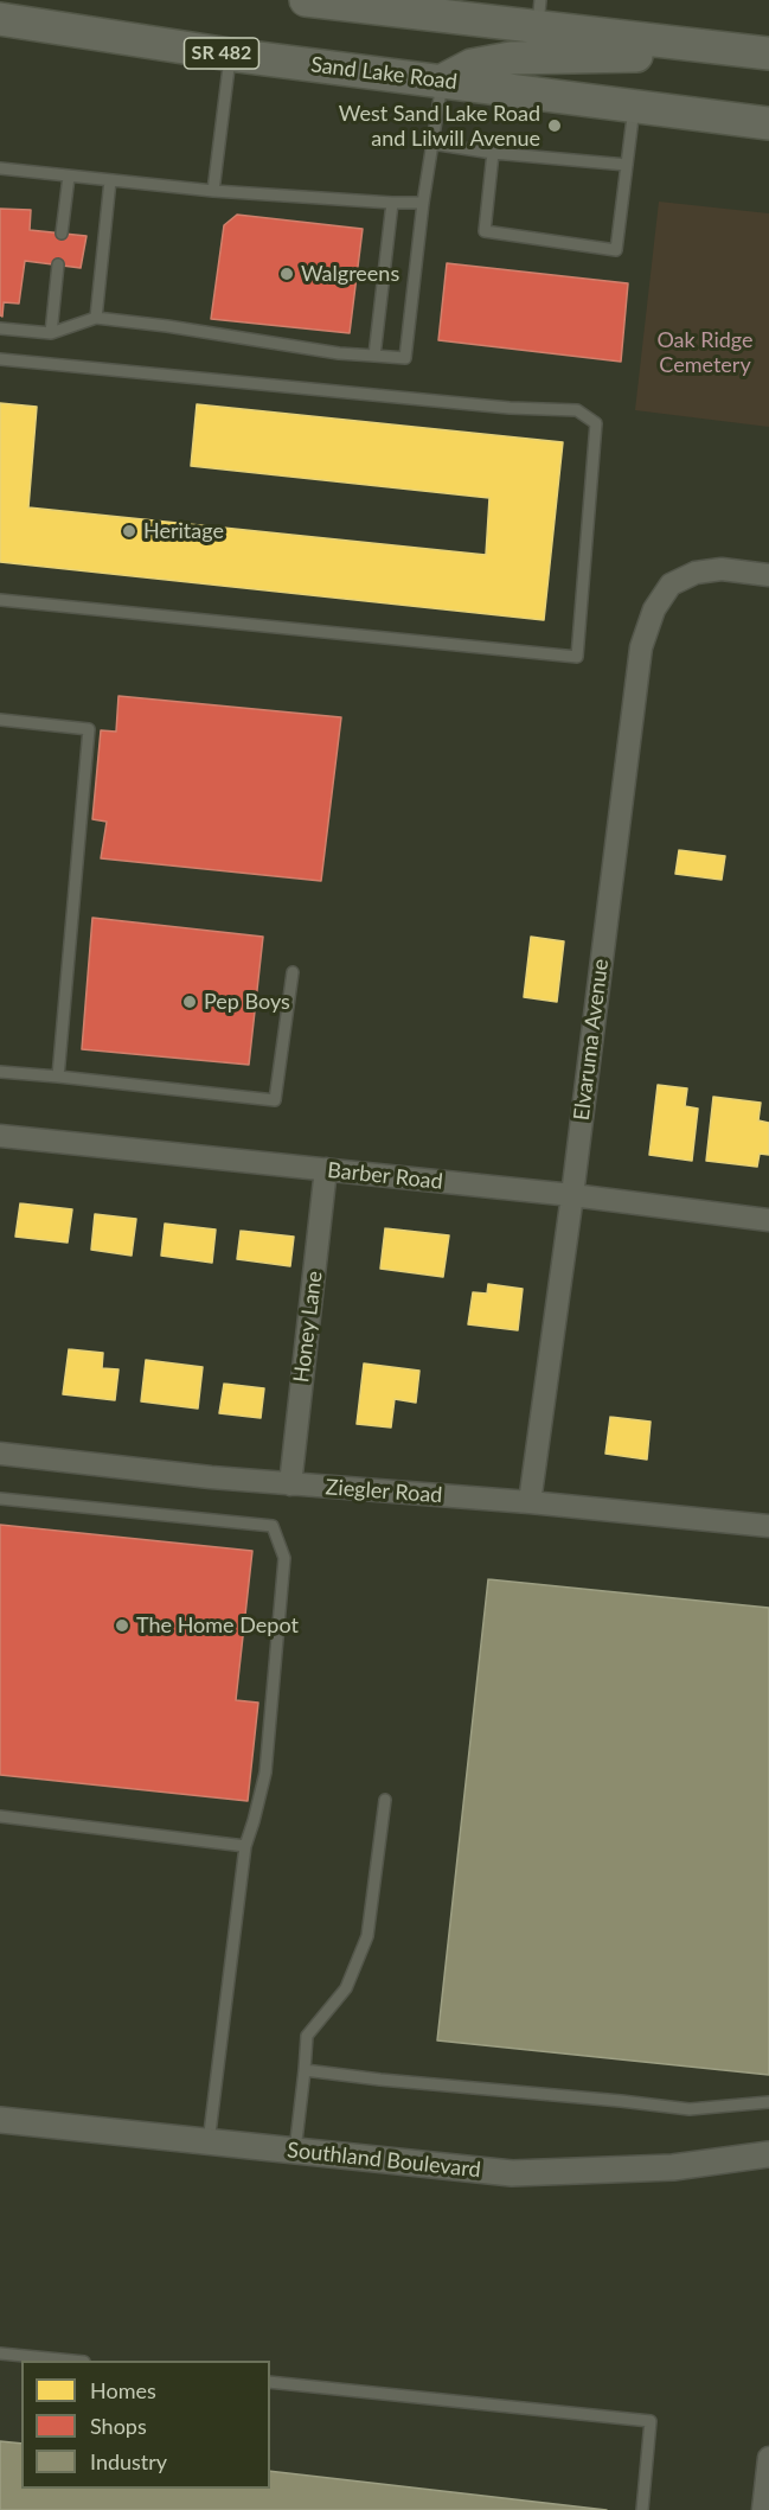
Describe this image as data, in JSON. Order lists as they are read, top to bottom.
{
  "streets": {
    "main road": ["SR 482", "Sand Lake Road"],
    "street": [
      "Elvaruma Avenue",
      "Barber Road",
      "Honey Lane",
      "Ziegler Road",
      "Southland Boulevard"
    ]
  },
  "crossings": [
    ["Elvaruma Avenue", "Barber Road"],
    ["Elvaruma Avenue", "Ziegler Road"],
    ["Barber Road", "Honey Lane"],
    ["Honey Lane", "Ziegler Road"]
  ],
  "parks": ["Oak Ridge Cemetery"],
  "places": [
    "West Sand Lake Road and Lilwill Avenue",
    "Walgreens",
    "Heritage",
    "Pep Boys",
    "The Home Depot"
  ],
  "legend": ["Homes", "Shops", "Industry"]
}
